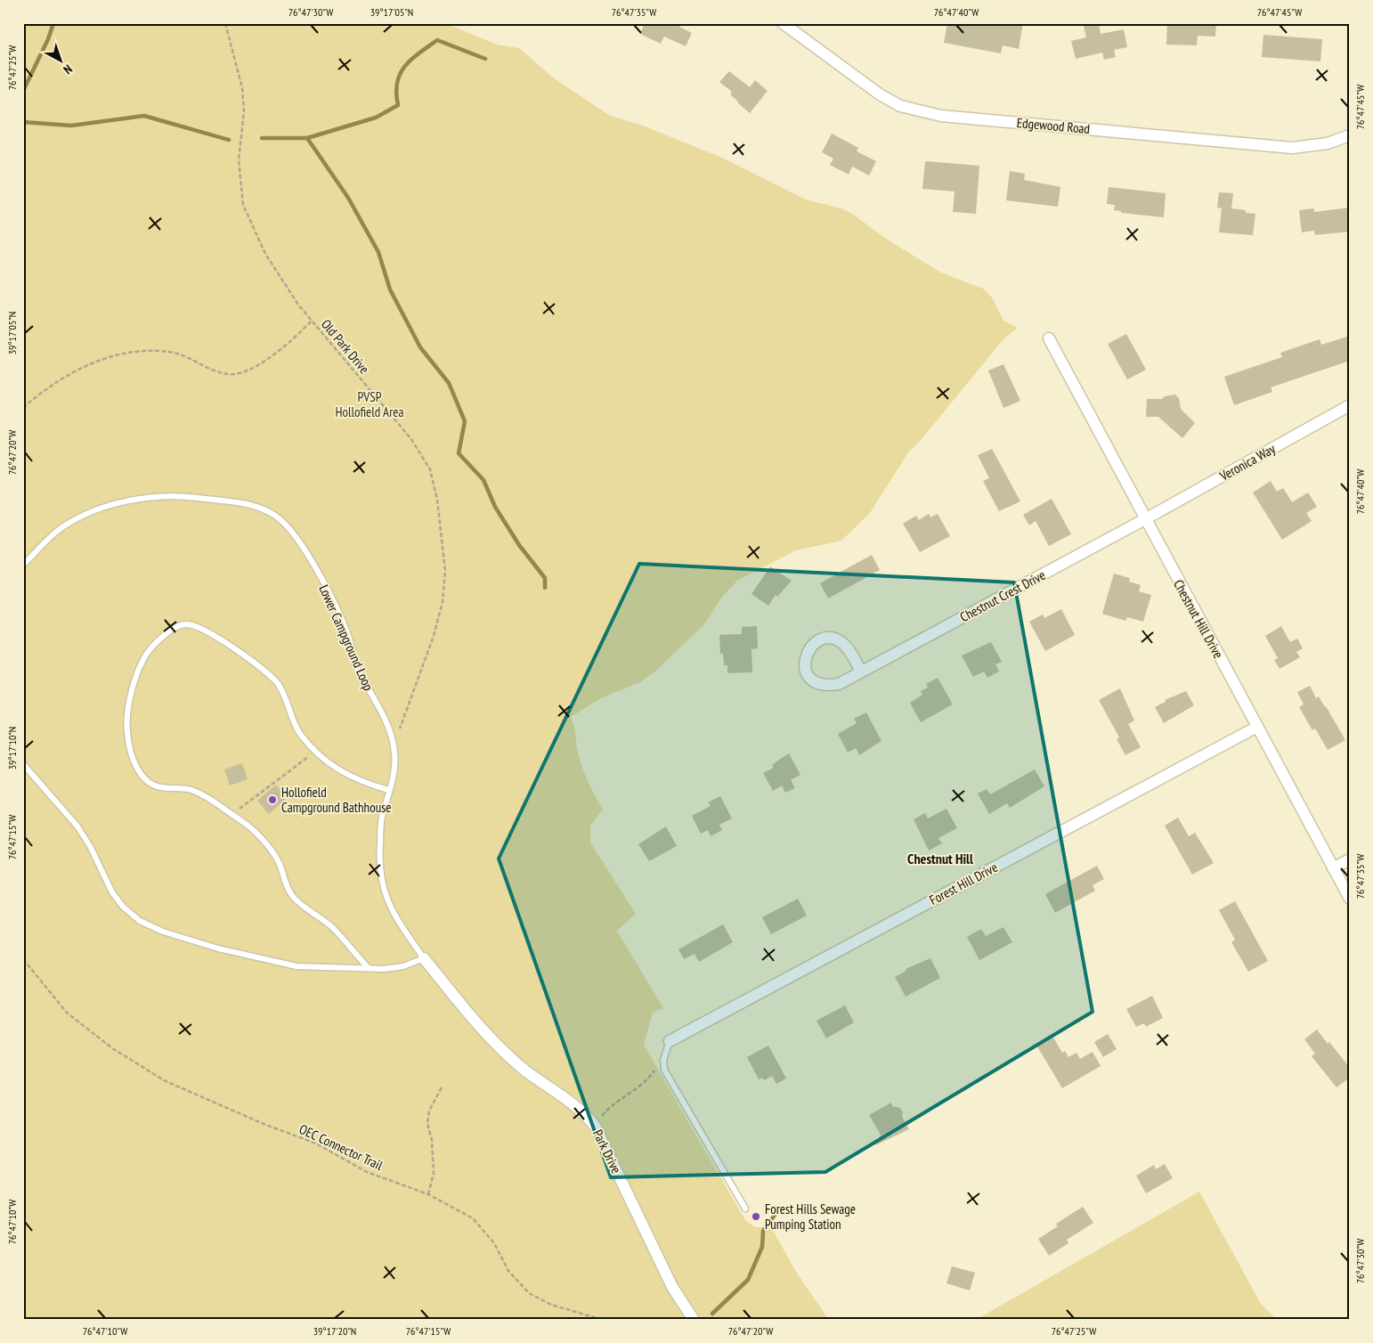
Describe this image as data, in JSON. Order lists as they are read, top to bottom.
{
  "streets": {
    "street": [
      "Edgewood Road",
      "Veronica Way",
      "Chestnut Crest Drive",
      "Chestnut Hill Drive",
      "Forest Hill Drive",
      "Park Drive"
    ],
    "lane": ["Lower Campground Loop"],
    "path": ["Old Park Drive", "OEC Connector Trail"]
  },
  "crossings": [
    ["Veronica Way", "Chestnut Crest Drive"],
    ["Veronica Way", "Chestnut Hill Drive"],
    ["Chestnut Crest Drive", "Chestnut Hill Drive"],
    ["Chestnut Hill Drive", "Forest Hill Drive"]
  ],
  "districts": ["Chestnut Hill"],
  "parks": ["PVSP Hollofield Area"],
  "places": ["Hollofield Campground Bathhouse", "Forest Hills Sewage Pumping Station"],
  "north": "bottom right",
  "coordinates": [
    "76°47'30\"W",
    "39°17'05\"N",
    "76°47'35\"W",
    "76°47'40\"W",
    "76°47'45\"W",
    "76°47'25\"W",
    "76°47'20\"W",
    "39°17'10\"N",
    "76°47'15\"W",
    "76°47'10\"W",
    "39°17'20\"N"
  ]
}
